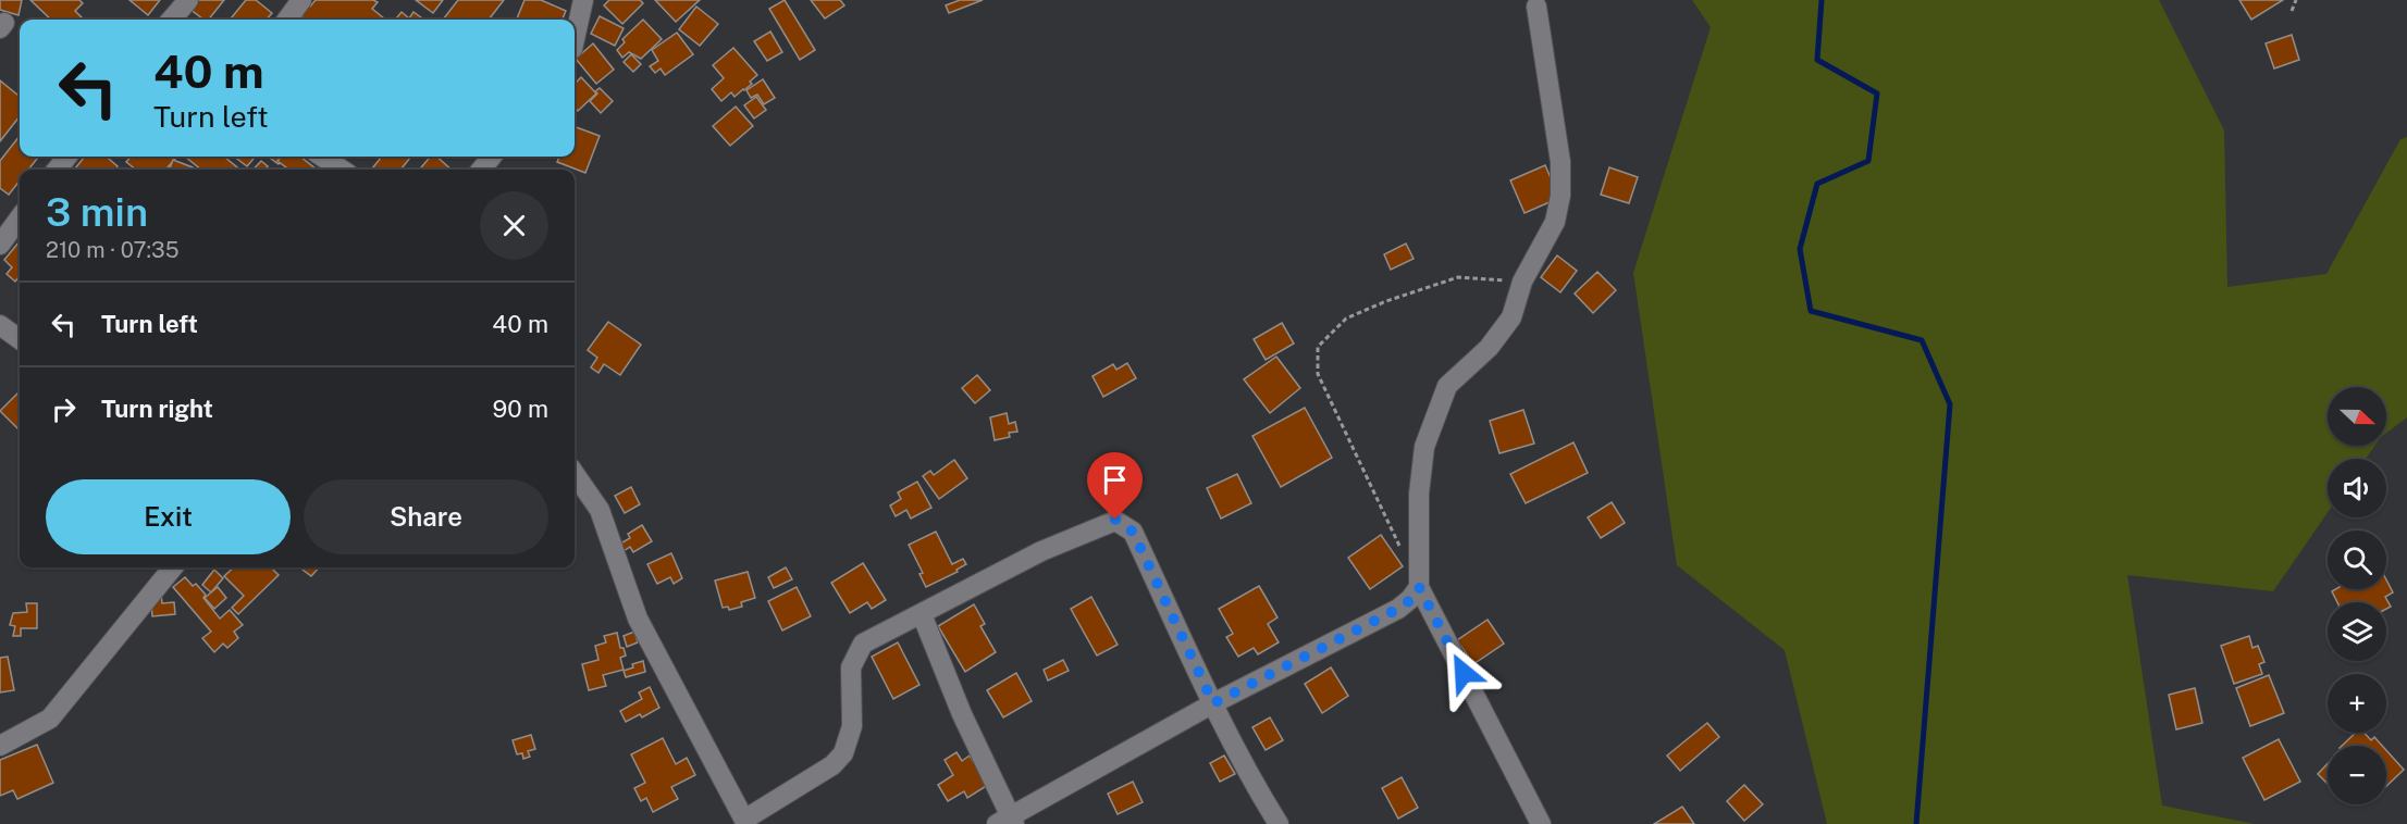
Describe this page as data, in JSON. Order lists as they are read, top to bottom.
{
  "north": "right",
  "page": {
    "turn": ["40 m", "Turn left"],
    "heading": ["3 min", "210 m · 07:35"],
    "list": [
      {
        "name": "Turn left",
        "value": "40 m"
      },
      {
        "name": "Turn right",
        "value": "90 m"
      }
    ],
    "map_buttons": ["+", "−"],
    "buttons": ["Exit", "Share"]
  }
}
